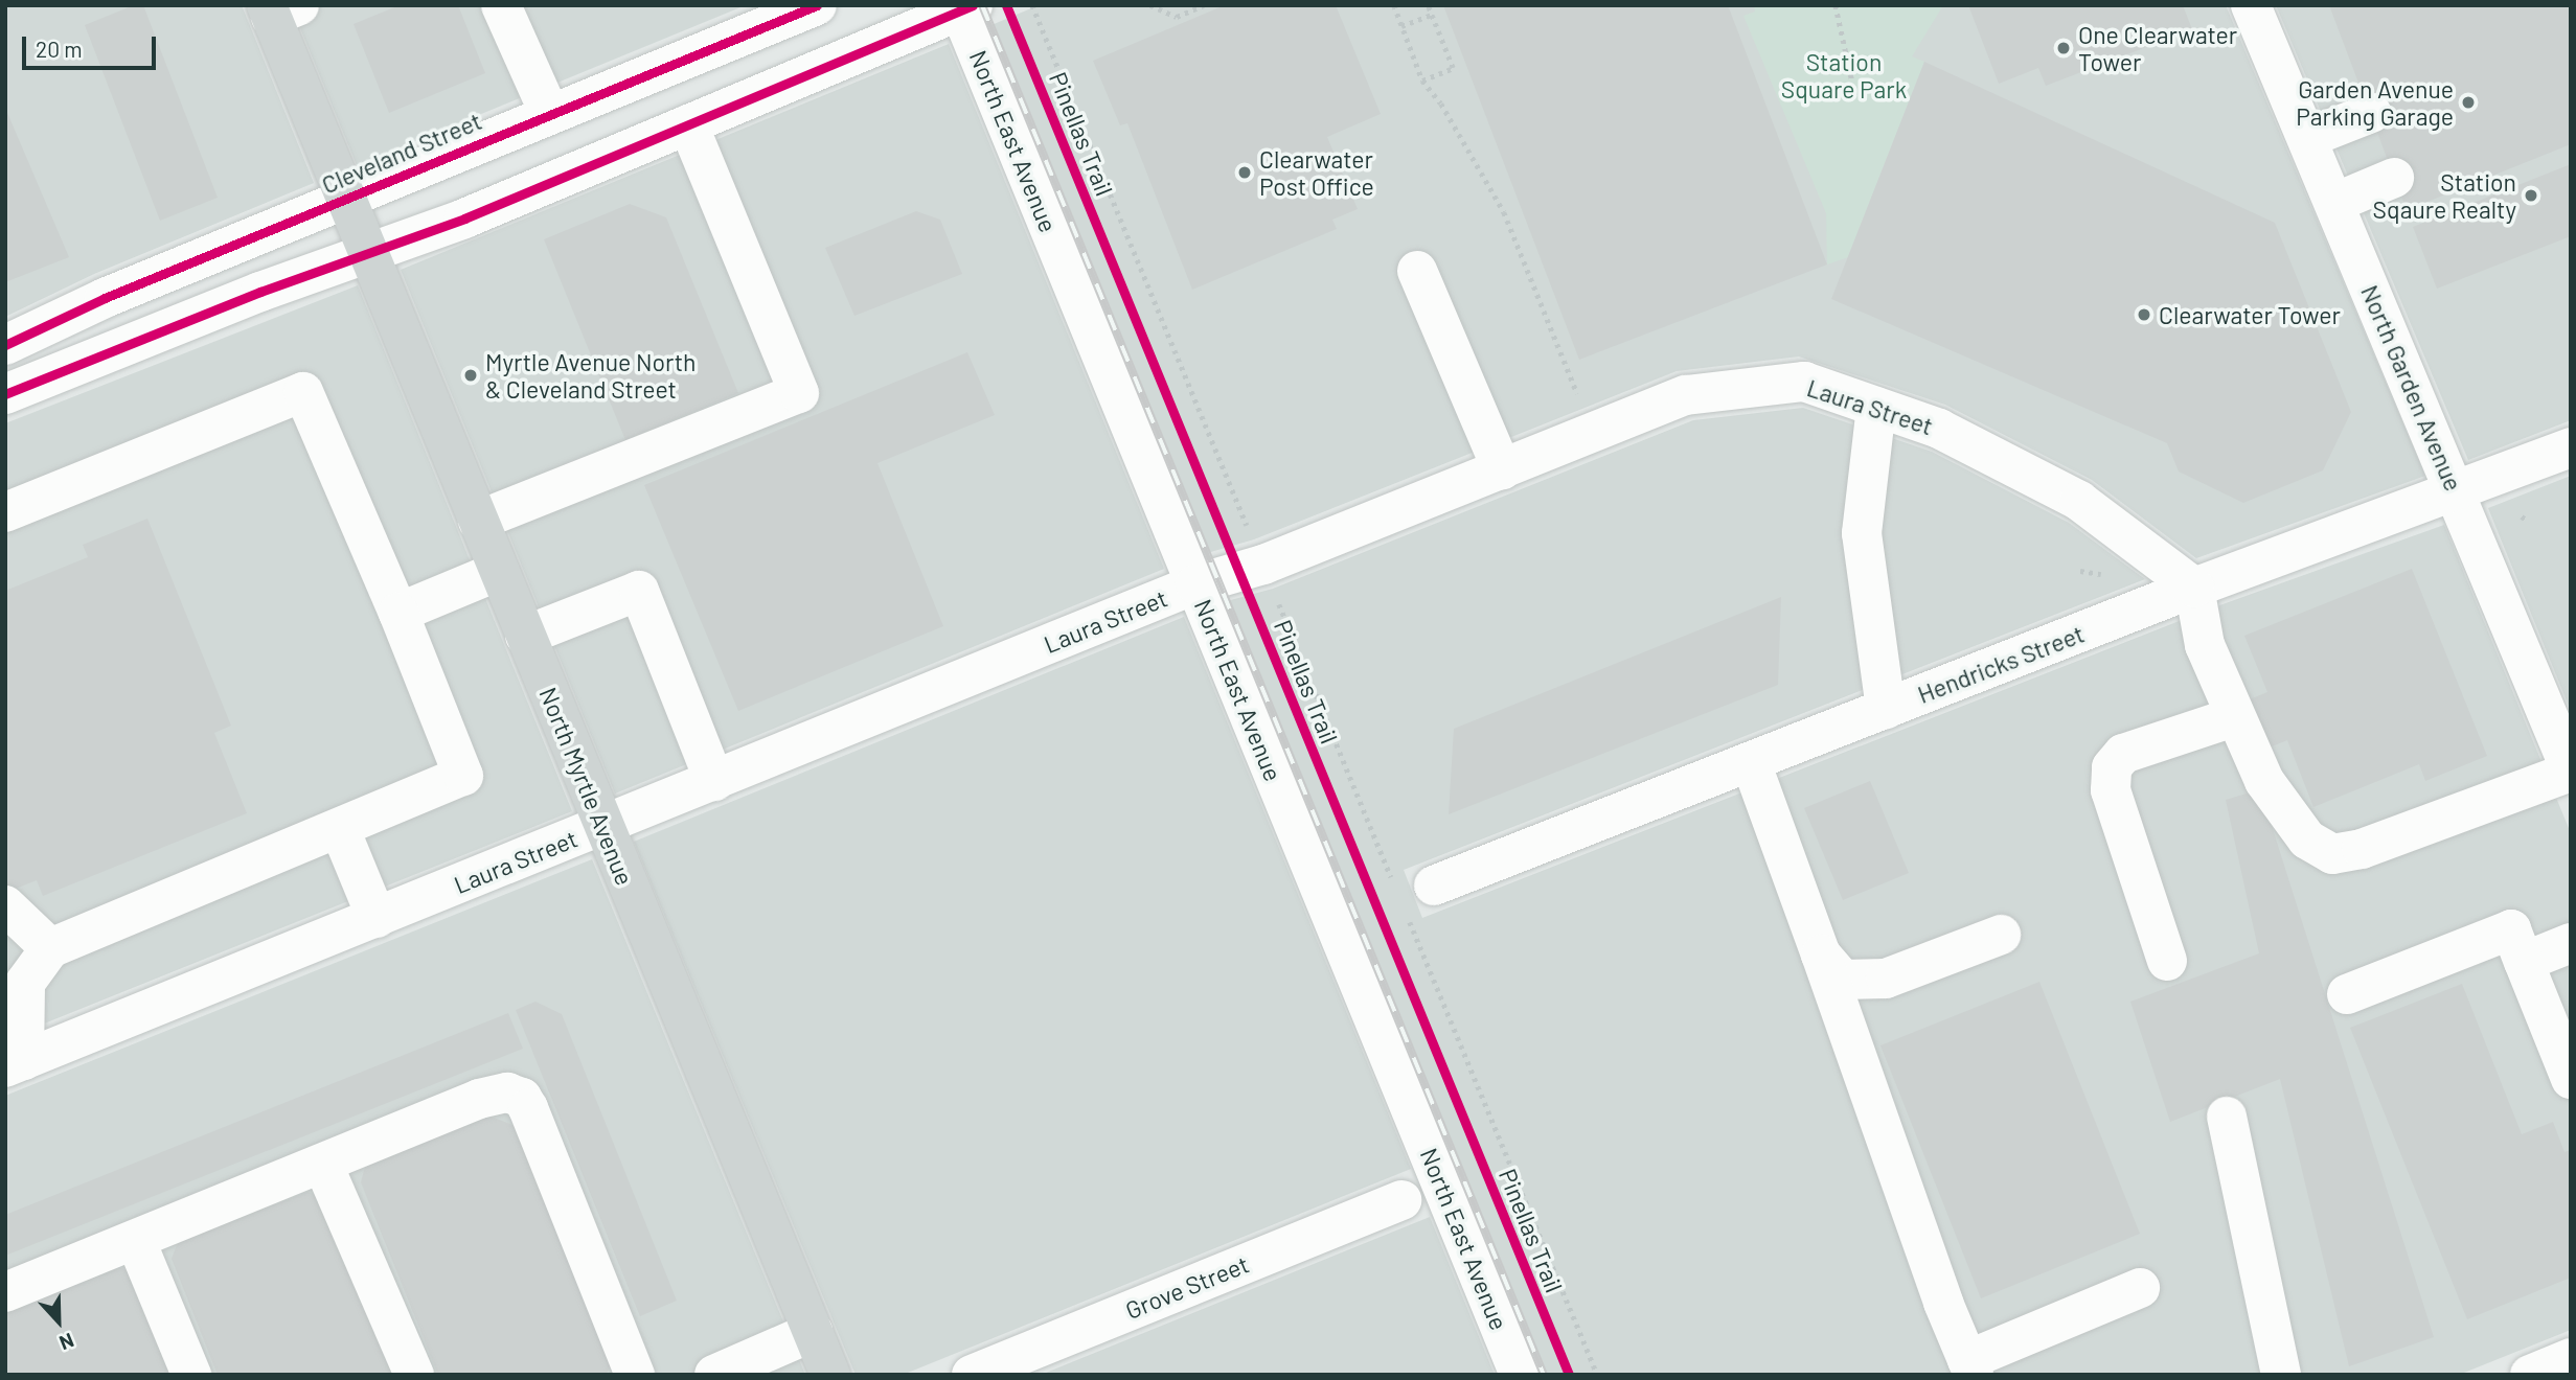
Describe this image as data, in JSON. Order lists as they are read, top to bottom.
{
  "streets": {
    "main road": ["North Myrtle Avenue"],
    "street": [
      "North East Avenue",
      "Cleveland Street",
      "North Garden Avenue",
      "Laura Street",
      "Hendricks Street",
      "Grove Street"
    ],
    "cycle path": ["Pinellas Trail"]
  },
  "crossings": [
    ["Pinellas Trail", "Laura Street"],
    ["Pinellas Trail", "Hendricks Street"],
    ["North East Avenue", "Laura Street"],
    ["Cleveland Street", "North Myrtle Avenue"],
    ["North Garden Avenue", "Hendricks Street"],
    ["Laura Street", "Hendricks Street"],
    ["Laura Street", "North Myrtle Avenue"]
  ],
  "parks": ["Station Square Park"],
  "places": [
    "One Clearwater Tower",
    "Garden Avenue Parking Garage",
    "Clearwater Post Office",
    "Station Sqaure Realty",
    "Clearwater Tower",
    "Myrtle Avenue North & Cleveland Street"
  ],
  "scale_bar": "20 m",
  "north": "bottom"
}
